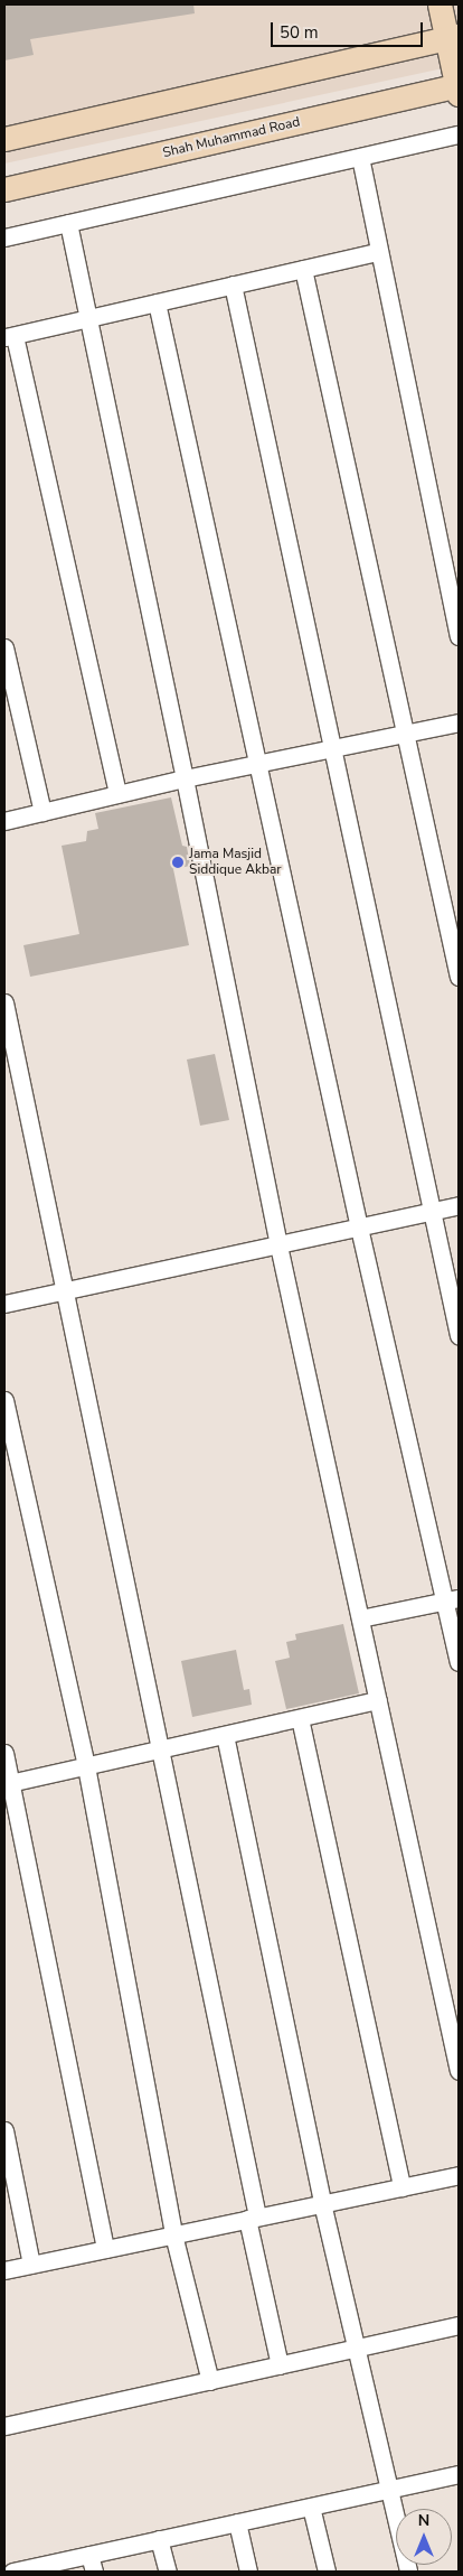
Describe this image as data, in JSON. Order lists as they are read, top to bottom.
{
  "streets": {
    "street": ["Shah Muhammad Road"]
  },
  "places": ["Jama Masjid Siddique Akbar"],
  "scale_bar": "50 m",
  "north": "top"
}
